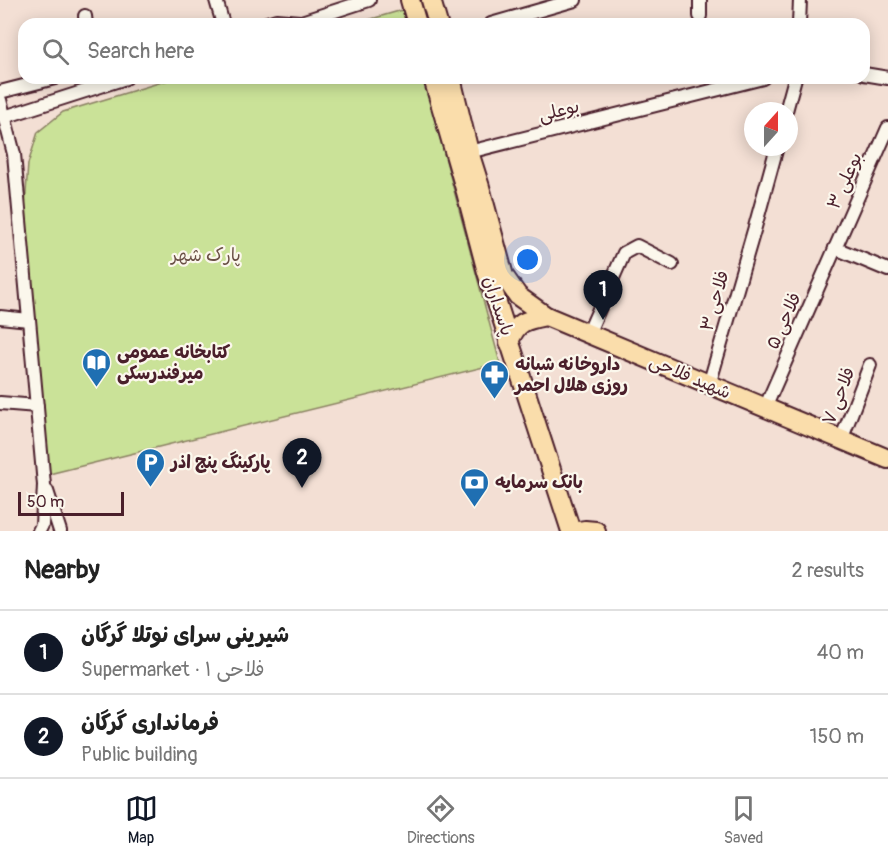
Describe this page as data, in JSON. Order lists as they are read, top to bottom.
{
  "streets": {
    "main road": ["پاسداران", "شهید فلاحی"],
    "street": [
      "بوعلی",
      "۳ بوعلی",
      "۳ فلاحی",
      "۵ فلاحی",
      "۷ فلاحی"
    ]
  },
  "crossings": [
    ["بوعلی", "پاسداران"],
    ["۳ بوعلی", "۵ فلاحی"],
    ["۳ فلاحی", "شهید فلاحی"],
    ["پاسداران", "شهید فلاحی"],
    ["۵ فلاحی", "شهید فلاحی"],
    ["شهید فلاحی", "۷ فلاحی"]
  ],
  "parks": ["پارک شهر"],
  "places": {
    "library": ["کتابخانه عمومی میرفندرسکی"],
    "pharmacy": ["داروخانه شبانه روزی هلال احمر"],
    "parking": ["پارکینگ پنج اذر"],
    "bank": ["بانک سرمایه"]
  },
  "scale_bar": "50 m",
  "north": "top",
  "page": {
    "search": "Search here",
    "pins": ["1", "2"],
    "scale": "50 m",
    "heading": ["Nearby", "2 results"],
    "list": [
      {
        "mark": "1",
        "name": "شیرینی سرای نوتلا گرگان",
        "note": "Supermarket · ۱ فلاحی",
        "value": "40 m"
      },
      {
        "mark": "2",
        "name": "فرمانداری گرگان",
        "note": "Public building",
        "value": "150 m"
      }
    ],
    "nav": ["Map", "Directions", "Saved"]
  }
}
